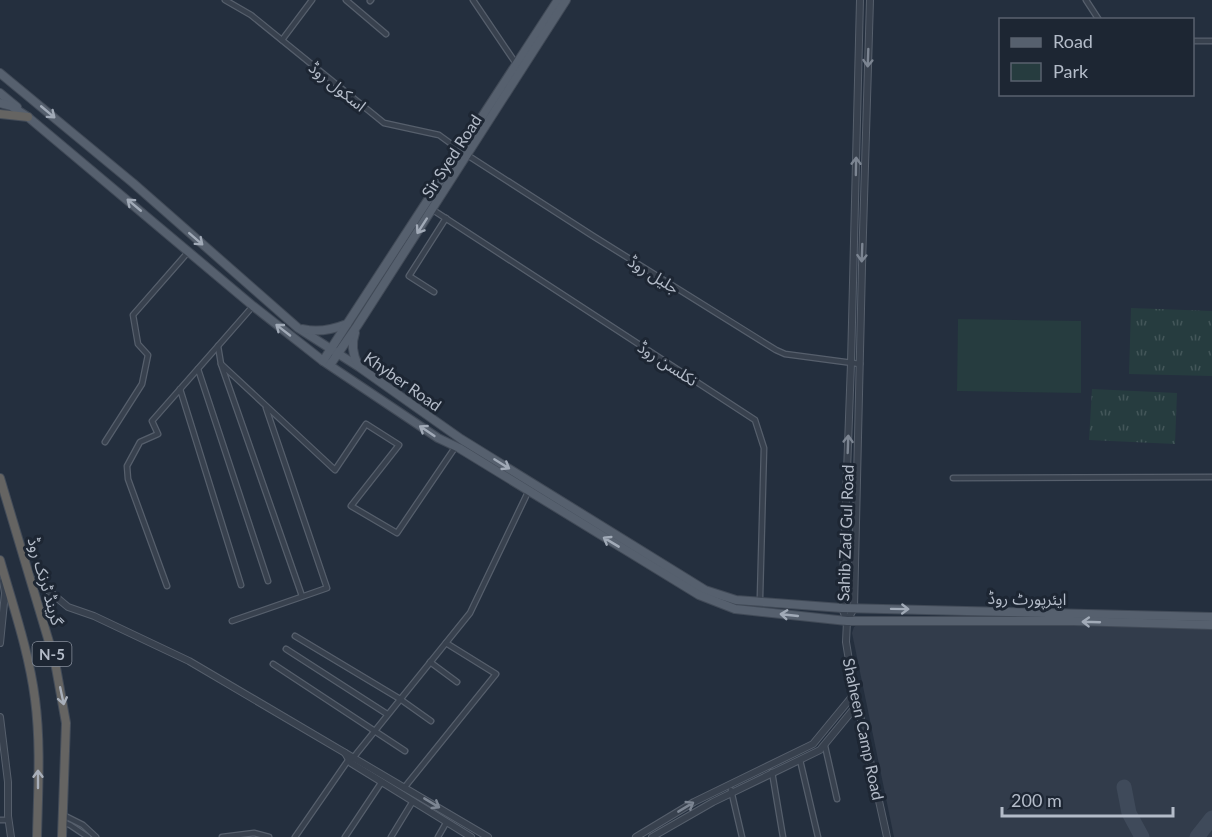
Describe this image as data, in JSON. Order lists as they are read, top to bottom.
{
  "streets": {
    "highway": ["گرینڈ ٹرنک روڈ", "N-5"],
    "main road": ["Sir Syed Road", "Khyber Road", "ایئرپورٹ روڈ"],
    "street": [
      "اسکول روڈ",
      "جلیل روڈ",
      "نکلسن روڈ",
      "Sahib Zad Gul Road",
      "Shaheen Camp Road"
    ]
  },
  "crossings": [
    ["اسکول روڈ", "Sir Syed Road"],
    ["اسکول روڈ", "جلیل روڈ"],
    ["Sir Syed Road", "جلیل روڈ"],
    ["Sir Syed Road", "نکلسن روڈ"],
    ["Sir Syed Road", "Khyber Road"],
    ["جلیل روڈ", "Sahib Zad Gul Road"],
    ["Khyber Road", "Sahib Zad Gul Road"],
    ["Khyber Road", "ایئرپورٹ روڈ"],
    ["Khyber Road", "Shaheen Camp Road"],
    ["Sahib Zad Gul Road", "ایئرپورٹ روڈ"],
    ["Sahib Zad Gul Road", "Shaheen Camp Road"]
  ],
  "one_way": ["ایئرپورٹ روڈ"],
  "legend": ["Road", "Park"],
  "scale_bar": "200 m"
}
